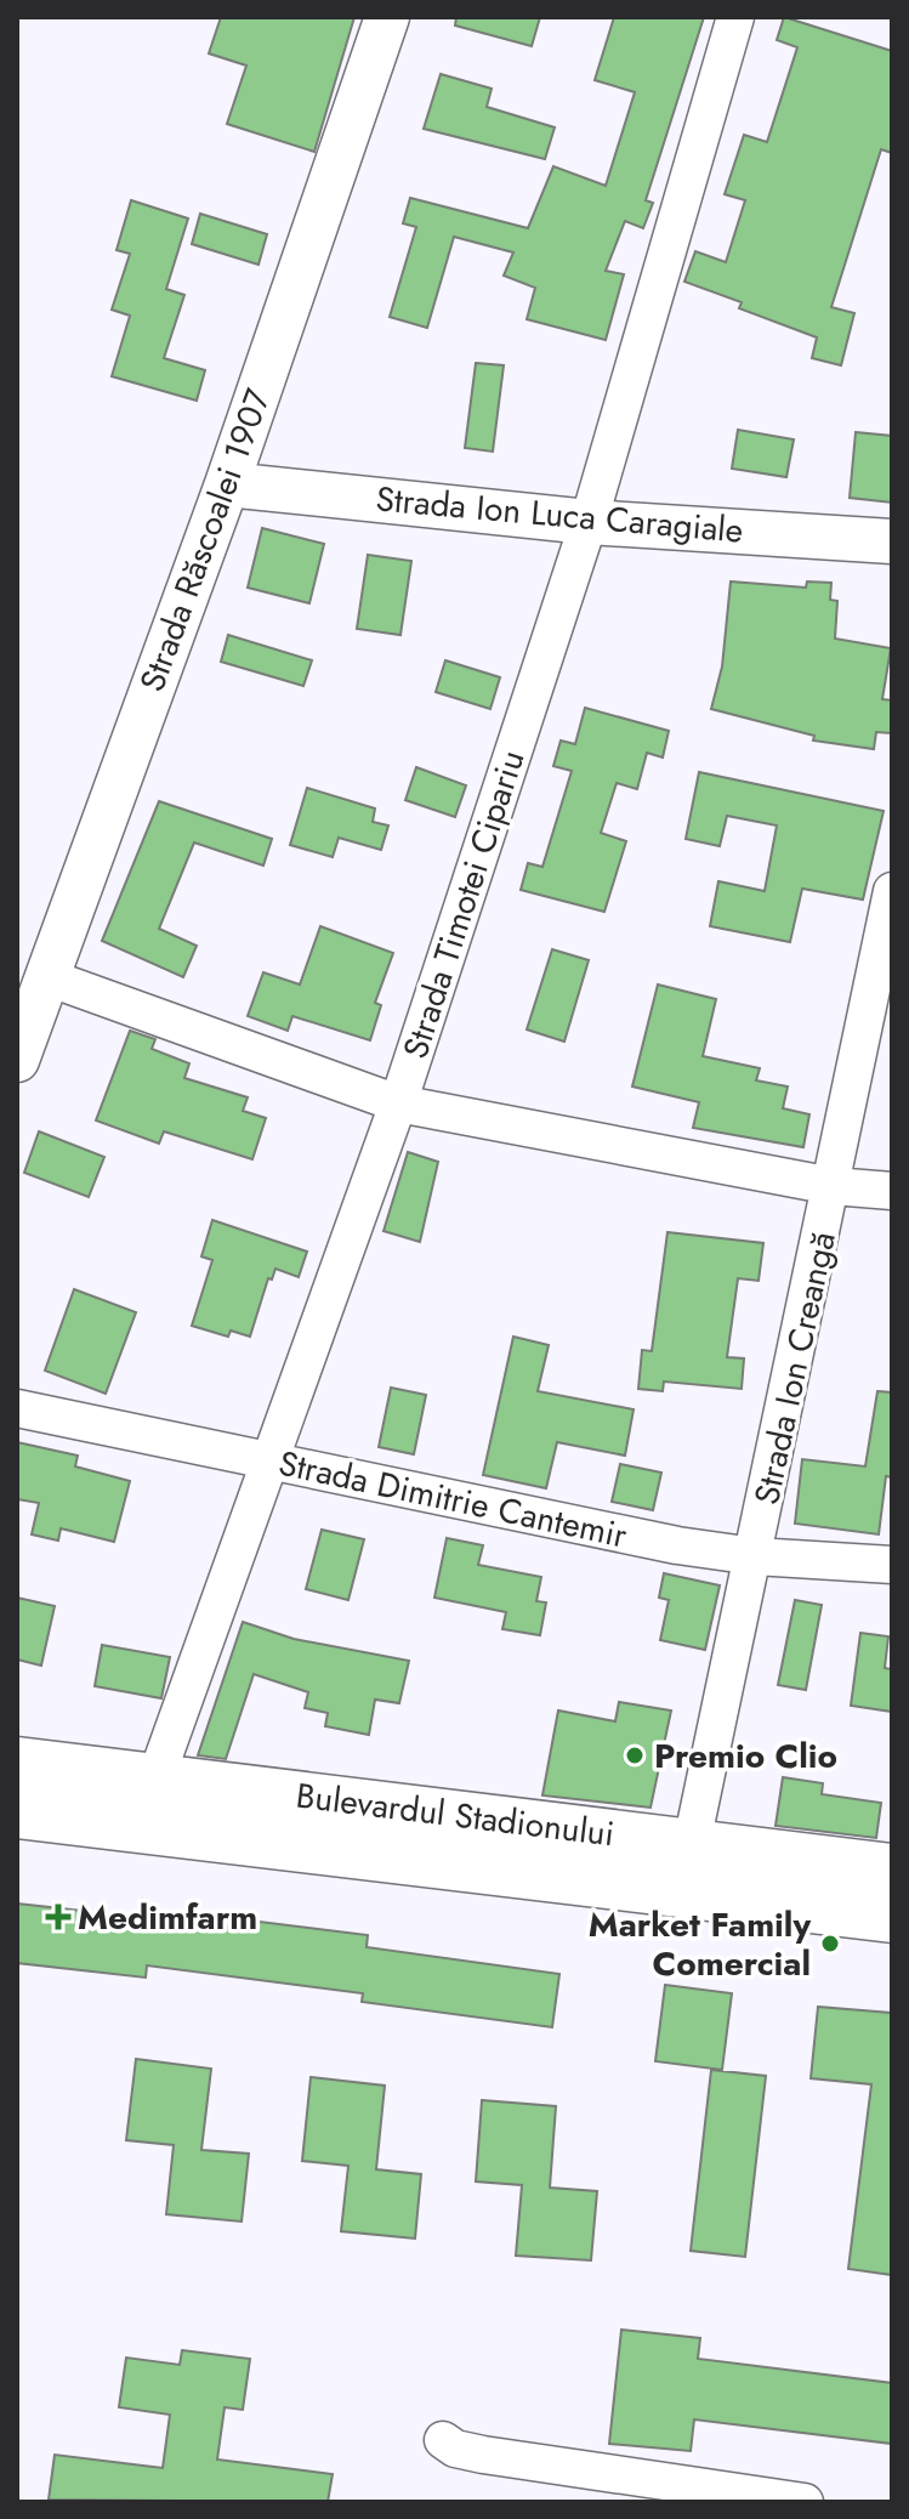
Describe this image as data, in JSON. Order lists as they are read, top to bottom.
{
  "streets": {
    "main road": ["Bulevardul Stadionului"],
    "street": [
      "Strada Ion Luca Caragiale",
      "Strada Răscoalei 1907",
      "Strada Timotei Cipariu",
      "Strada Ion Creangă",
      "Strada Dimitrie Cantemir"
    ]
  },
  "crossings": [
    ["Strada Ion Luca Caragiale", "Strada Răscoalei 1907"],
    ["Strada Ion Luca Caragiale", "Strada Timotei Cipariu"],
    ["Strada Timotei Cipariu", "Strada Dimitrie Cantemir"],
    ["Strada Timotei Cipariu", "Bulevardul Stadionului"],
    ["Strada Ion Creangă", "Strada Dimitrie Cantemir"],
    ["Strada Ion Creangă", "Bulevardul Stadionului"]
  ],
  "places": {
    "other": ["Premio Clio", "Market Family Comercial"],
    "health": ["Medimfarm"]
  }
}
